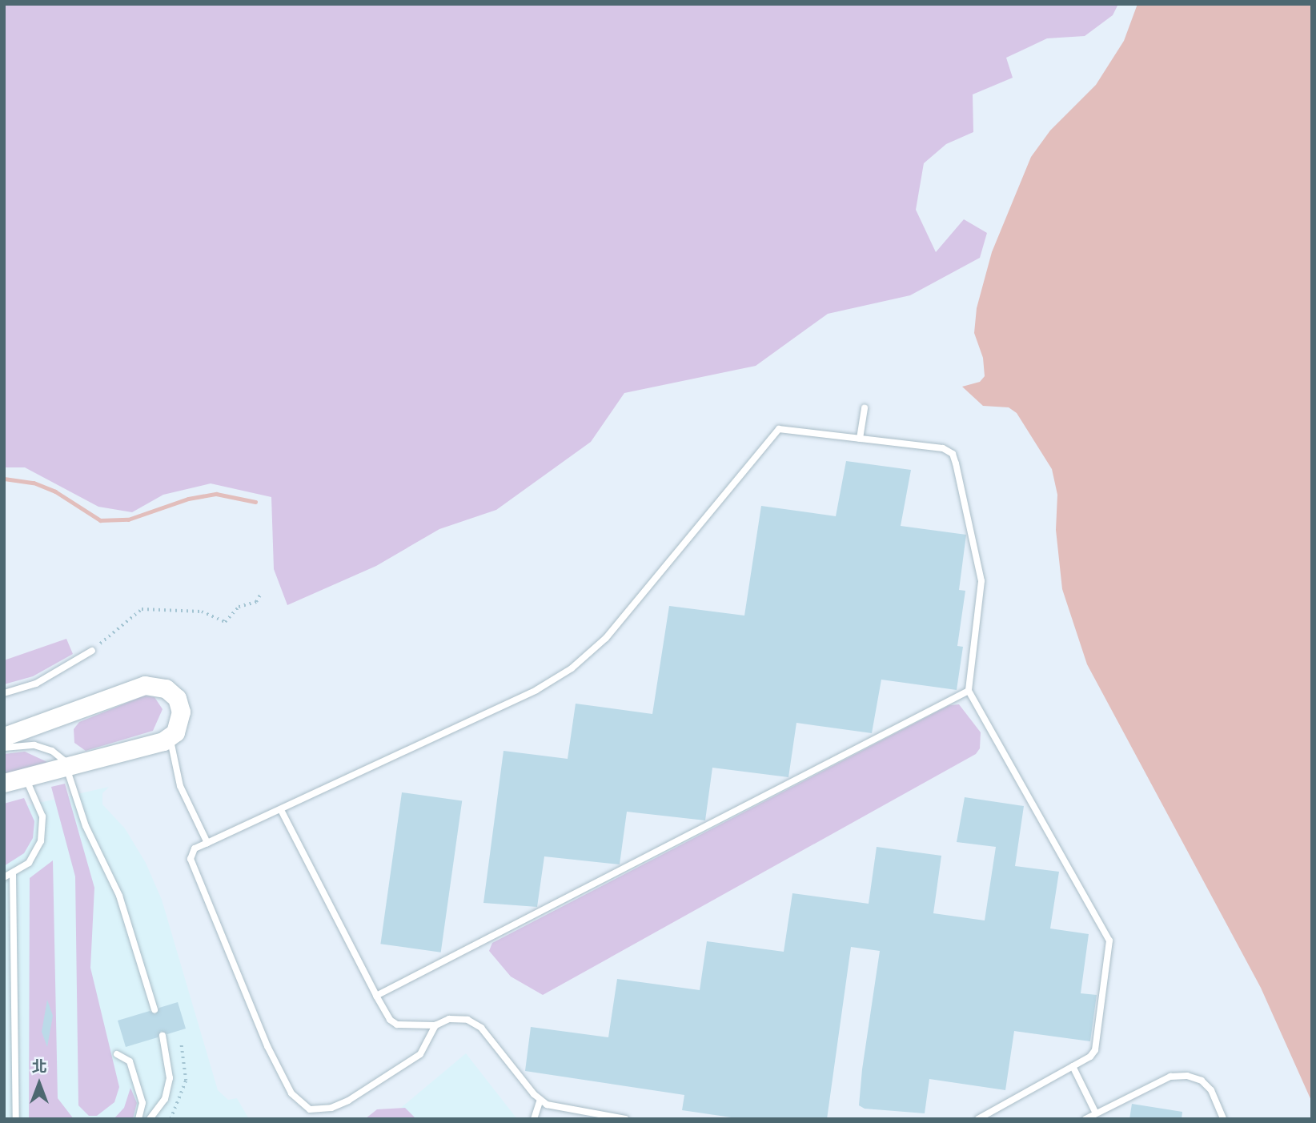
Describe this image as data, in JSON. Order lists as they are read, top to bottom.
{
  "north": "top"
}
